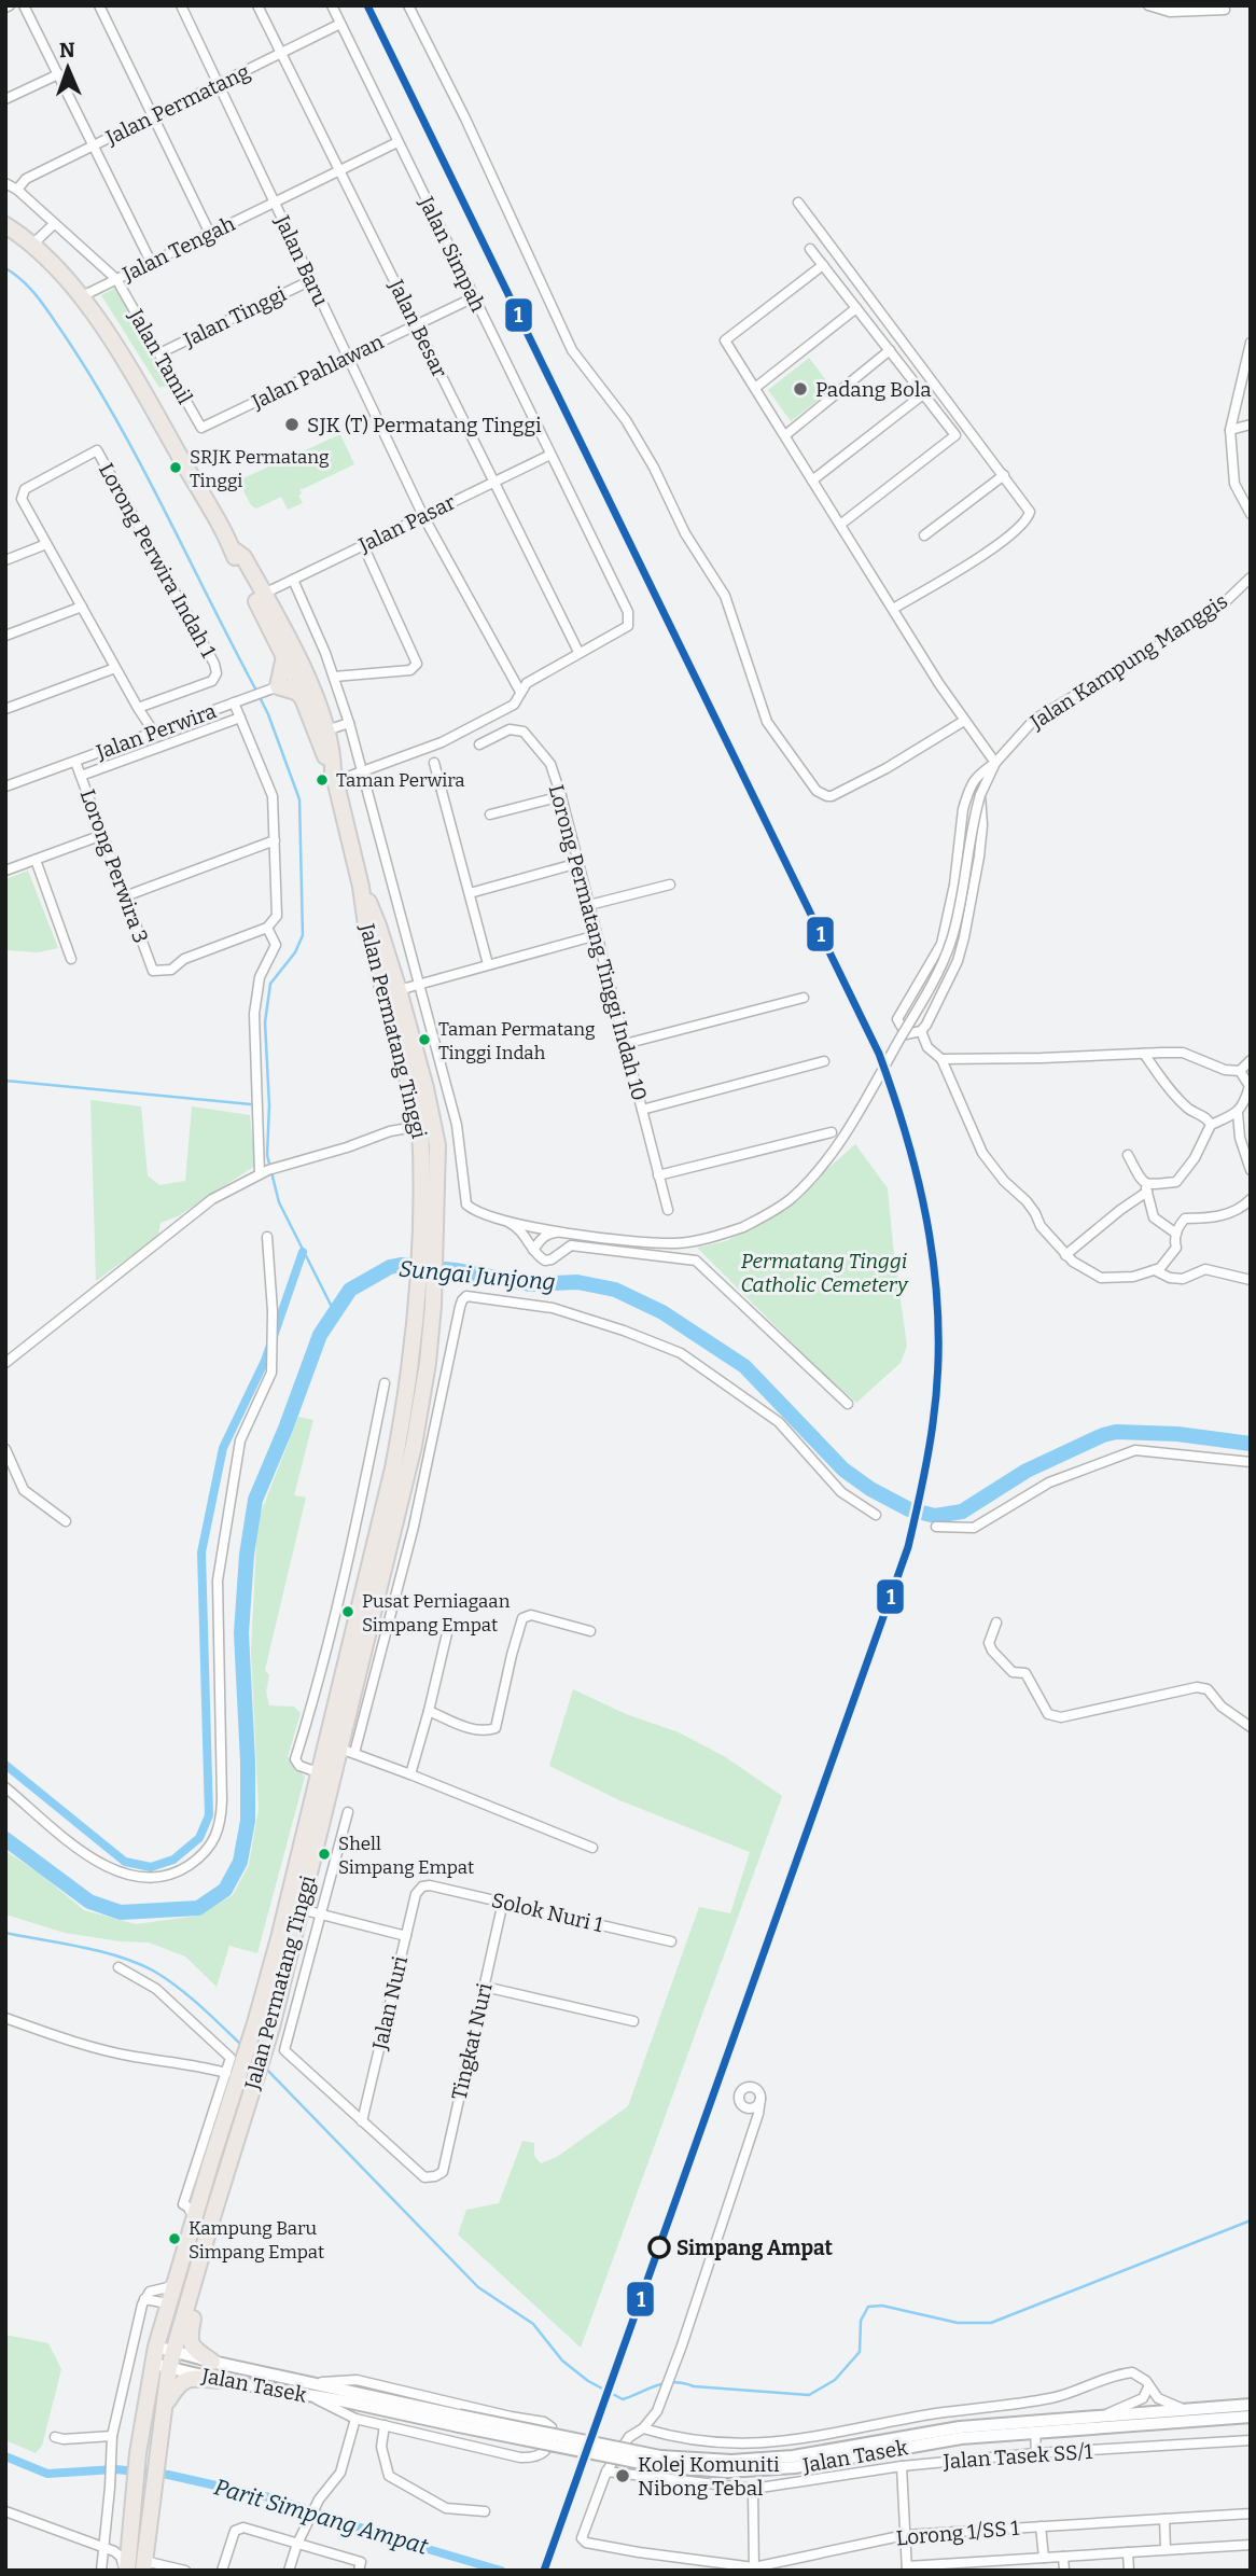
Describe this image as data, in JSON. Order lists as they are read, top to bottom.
{
  "streets": {
    "highway": ["Jalan Permatang Tinggi"],
    "main road": ["Jalan Tasek"],
    "street": [
      "Jalan Permatang",
      "Jalan Tengah",
      "Jalan Simpah",
      "Jalan Baru",
      "Jalan Tinggi",
      "Jalan Besar",
      "Jalan Tamil",
      "Jalan Pahlawan",
      "Jalan Pasar",
      "Lorong Perwira Indah 1",
      "Jalan Kampung Manggis",
      "Jalan Perwira",
      "Lorong Perwira 3",
      "Lorong Permatang Tinggi Indah 10",
      "Solok Nuri 1",
      "Jalan Nuri",
      "Tingkat Nuri",
      "Jalan Tasek SS/1",
      "Lorong 1/SS 1"
    ]
  },
  "crossings": [
    ["Jalan Permatang", "Jalan Simpah"],
    ["Jalan Permatang", "Jalan Baru"],
    ["Jalan Permatang", "Jalan Besar"],
    ["Jalan Permatang", "Jalan Tamil"],
    ["Jalan Tengah", "Jalan Simpah"],
    ["Jalan Tengah", "Jalan Baru"],
    ["Jalan Tengah", "Jalan Besar"],
    ["Jalan Tengah", "Jalan Tamil"],
    ["Jalan Tengah", "Jalan Permatang Tinggi"],
    ["Jalan Simpah", "Jalan Besar"],
    ["Jalan Simpah", "Jalan Pahlawan"],
    ["Jalan Simpah", "Jalan Pasar"],
    ["Jalan Baru", "Jalan Tinggi"],
    ["Jalan Baru", "Jalan Pahlawan"],
    ["Jalan Baru", "Jalan Pasar"],
    ["Jalan Tinggi", "Jalan Tamil"],
    ["Jalan Besar", "Jalan Pahlawan"],
    ["Jalan Besar", "Jalan Pasar"],
    ["Jalan Tamil", "Jalan Pahlawan"],
    ["Jalan Pasar", "Jalan Permatang Tinggi"],
    ["Jalan Perwira", "Lorong Perwira 3"],
    ["Jalan Perwira", "Jalan Permatang Tinggi"],
    ["Jalan Permatang Tinggi", "Jalan Nuri"],
    ["Jalan Permatang Tinggi", "Tingkat Nuri"],
    ["Jalan Permatang Tinggi", "Jalan Tasek"],
    ["Solok Nuri 1", "Jalan Nuri"],
    ["Solok Nuri 1", "Tingkat Nuri"],
    ["Jalan Nuri", "Tingkat Nuri"],
    ["Jalan Tasek SS/1", "Lorong 1/SS 1"]
  ],
  "water": ["Sungai Junjong", "Parit Simpang Ampat"],
  "parks": ["Permatang Tinggi Catholic Cemetery"],
  "places": [
    "Padang Bola",
    "SJK (T) Permatang Tinggi",
    "SRJK Permatang Tinggi",
    "Taman Perwira",
    "Taman Permatang Tinggi Indah",
    "Pusat Perniagaan Simpang Empat",
    "Shell Simpang Empat",
    "Kampung Baru Simpang Empat",
    "Simpang Ampat",
    "Kolej Komuniti Nibong Tebal"
  ],
  "lines": ["rail line 1"],
  "north": "top"
}
